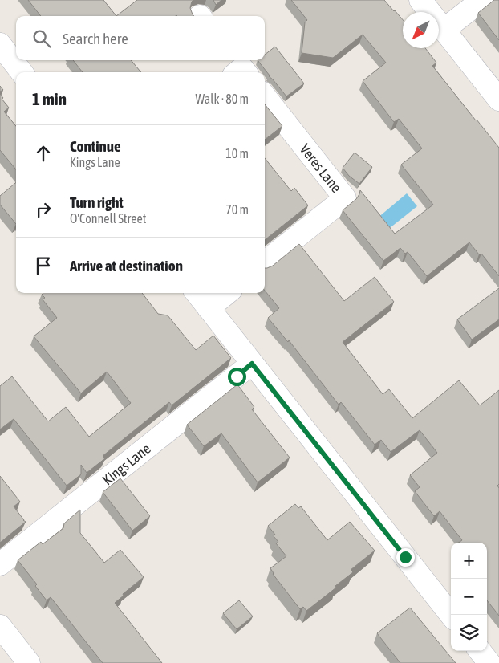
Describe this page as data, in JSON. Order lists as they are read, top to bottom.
{
  "streets": {
    "street": ["Veres Lane", "Kings Lane"]
  },
  "north": "bottom left",
  "page": {
    "search": "Search here",
    "heading": ["1 min", "Walk · 80 m"],
    "list": [
      ["Continue", "Kings Lane", "10 m"],
      ["Turn right", "O'Connell Street", "70 m"],
      "Arrive at destination"
    ],
    "map_buttons": ["+", "−"]
  }
}
